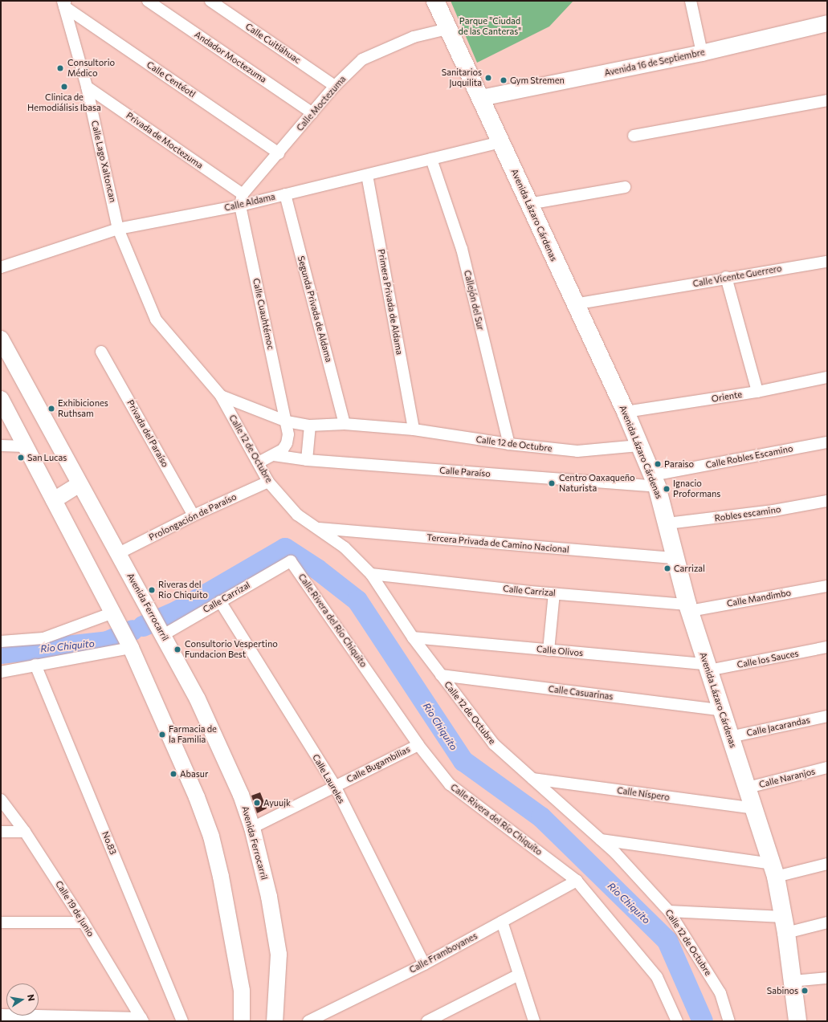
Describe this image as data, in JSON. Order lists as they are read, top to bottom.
{
  "streets": {
    "main road": ["Avenida 16 de Septiembre", "Avenida Lázaro Cárdenas", "Avenida Ferrocarril"],
    "street": [
      "Calle Cuitláhuac",
      "Andador Moctezuma",
      "Calle Centéotl",
      "Calle Moctezuma",
      "Privada de Moctezuma",
      "Calle Lago Xaltoncan",
      "Calle Aldama",
      "Calle Vicente Guerrero",
      "Callejón del Sur",
      "Primera Privada de Aldama",
      "Segunda Privada de Aldama",
      "Calle Cuauhtémoc",
      "Oriente",
      "Privada del Paraíso",
      "Calle 12 de Octubre",
      "Calle Robles Escamino",
      "Calle Paraíso",
      "Robles escamino",
      "Prolongación de Paraíso",
      "Tercera Privada de Camino Nacional",
      "Calle Carrizal",
      "Calle Mandimbo",
      "Calle Rivera del Río Chiquito",
      "Calle Olivos",
      "Calle los Sauces",
      "Calle Casuarinas",
      "Calle Jacarandas",
      "Calle Bugambilias",
      "Calle Naranjos",
      "Calle Laureles",
      "Calle Níspero",
      "No.83",
      "Calle 19 de Junio",
      "Calle Framboyanes"
    ]
  },
  "crossings": [
    ["Calle Cuitláhuac", "Calle Moctezuma"],
    ["Andador Moctezuma", "Calle Moctezuma"],
    ["Avenida 16 de Septiembre", "Avenida Lázaro Cárdenas"],
    ["Calle Centéotl", "Calle Moctezuma"],
    ["Calle Centéotl", "Calle Lago Xaltoncan"],
    ["Calle Moctezuma", "Privada de Moctezuma"],
    ["Calle Moctezuma", "Calle Aldama"],
    ["Calle Moctezuma", "Avenida Lázaro Cárdenas"],
    ["Calle Moctezuma", "Calle Cuauhtémoc"],
    ["Privada de Moctezuma", "Calle Lago Xaltoncan"],
    ["Privada de Moctezuma", "Calle Aldama"],
    ["Privada de Moctezuma", "Calle Cuauhtémoc"],
    ["Calle Lago Xaltoncan", "Calle Aldama"],
    ["Calle Lago Xaltoncan", "Calle 12 de Octubre"],
    ["Calle Aldama", "Avenida Lázaro Cárdenas"],
    ["Calle Aldama", "Callejón del Sur"],
    ["Calle Aldama", "Primera Privada de Aldama"],
    ["Calle Aldama", "Segunda Privada de Aldama"],
    ["Calle Aldama", "Calle Cuauhtémoc"],
    ["Calle Aldama", "Calle 12 de Octubre"],
    ["Avenida Lázaro Cárdenas", "Calle Vicente Guerrero"],
    ["Avenida Lázaro Cárdenas", "Oriente"],
    ["Avenida Lázaro Cárdenas", "Calle 12 de Octubre"],
    ["Avenida Lázaro Cárdenas", "Calle Robles Escamino"],
    ["Avenida Lázaro Cárdenas", "Calle Paraíso"],
    ["Avenida Lázaro Cárdenas", "Robles escamino"],
    ["Avenida Lázaro Cárdenas", "Tercera Privada de Camino Nacional"],
    ["Avenida Lázaro Cárdenas", "Calle Carrizal"],
    ["Avenida Lázaro Cárdenas", "Calle Mandimbo"],
    ["Avenida Lázaro Cárdenas", "Calle Olivos"],
    ["Avenida Lázaro Cárdenas", "Calle los Sauces"],
    ["Avenida Lázaro Cárdenas", "Calle Casuarinas"],
    ["Avenida Lázaro Cárdenas", "Calle Jacarandas"],
    ["Avenida Lázaro Cárdenas", "Calle Naranjos"],
    ["Avenida Lázaro Cárdenas", "Calle Níspero"],
    ["Callejón del Sur", "Calle 12 de Octubre"],
    ["Primera Privada de Aldama", "Calle 12 de Octubre"],
    ["Segunda Privada de Aldama", "Calle 12 de Octubre"],
    ["Calle Cuauhtémoc", "Calle 12 de Octubre"],
    ["Calle Cuauhtémoc", "Calle Paraíso"],
    ["Privada del Paraíso", "Prolongación de Paraíso"],
    ["Calle 12 de Octubre", "Prolongación de Paraíso"],
    ["Calle 12 de Octubre", "Tercera Privada de Camino Nacional"],
    ["Calle 12 de Octubre", "Calle Carrizal"],
    ["Calle 12 de Octubre", "Calle Olivos"],
    ["Calle 12 de Octubre", "Calle Casuarinas"],
    ["Calle 12 de Octubre", "Calle Níspero"],
    ["Calle Robles Escamino", "Calle Paraíso"],
    ["Prolongación de Paraíso", "Avenida Ferrocarril"],
    ["Calle Carrizal", "Calle Mandimbo"],
    ["Calle Carrizal", "Avenida Ferrocarril"],
    ["Calle Carrizal", "Calle Rivera del Río Chiquito"],
    ["Calle Carrizal", "Calle Laureles"],
    ["Avenida Ferrocarril", "Calle Bugambilias"],
    ["Calle Rivera del Río Chiquito", "Calle Bugambilias"],
    ["Calle Rivera del Río Chiquito", "Calle Framboyanes"],
    ["Calle Olivos", "Calle los Sauces"],
    ["Calle Bugambilias", "Calle Laureles"],
    ["Calle Laureles", "Calle Framboyanes"]
  ],
  "water": ["Rio Chiquito"],
  "parks": ["Parque \"Ciudad de las Canteras\""],
  "places": [
    "Consultorio Médico",
    "Sanitarios Juquilita",
    "Gym Stremen",
    "Clinica de Hemodiálisis Ibasa",
    "Exhibiciones Ruthsam",
    "San Lucas",
    "Paraiso",
    "Centro Oaxaqueño Naturista",
    "Ignacio Proformans",
    "Carrizal",
    "Riveras del Rio Chiquito",
    "Consultorio Vespertino Fundacion Best",
    "Farmacia de la Familia",
    "Abasur",
    "Ayuujk",
    "Sabinos"
  ],
  "north": "right"
}
